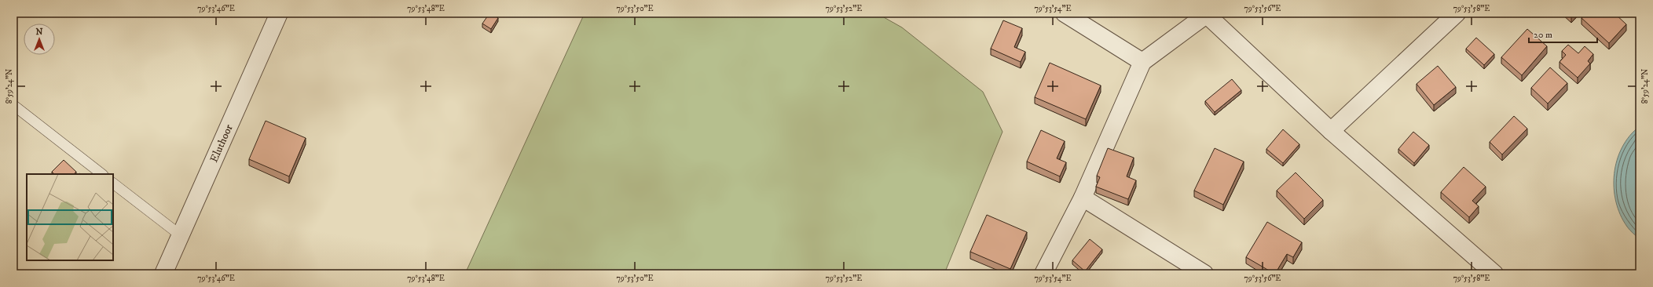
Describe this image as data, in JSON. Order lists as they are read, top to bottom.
{
  "streets": {
    "street": ["Eluthoor"]
  },
  "scale_bar": "20 m",
  "north": "top",
  "coordinates": [
    "79°53'46\"E",
    "79°53'48\"E",
    "79°53'50\"E",
    "79°53'52\"E",
    "79°53'54\"E",
    "79°53'56\"E",
    "79°53'58\"E",
    "8°59'24\"N"
  ]
}
